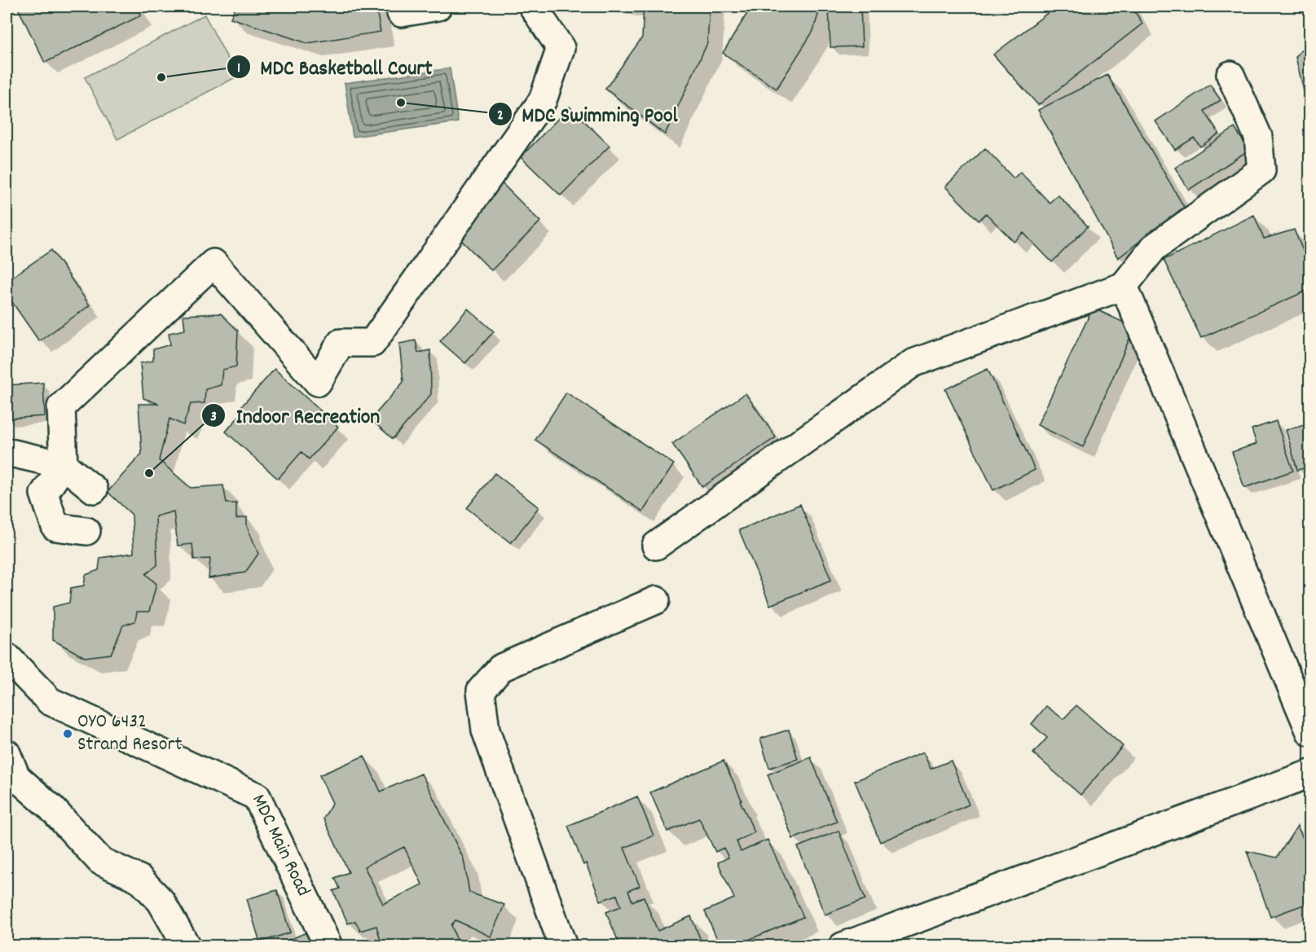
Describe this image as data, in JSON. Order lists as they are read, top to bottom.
{
  "streets": {
    "street": ["MDC Main Road"]
  },
  "places": [
    "MDC Basketball Court",
    "MDC Swimming Pool",
    "Indoor Recreation",
    "OYO 6432 Strand Resort"
  ]
}
